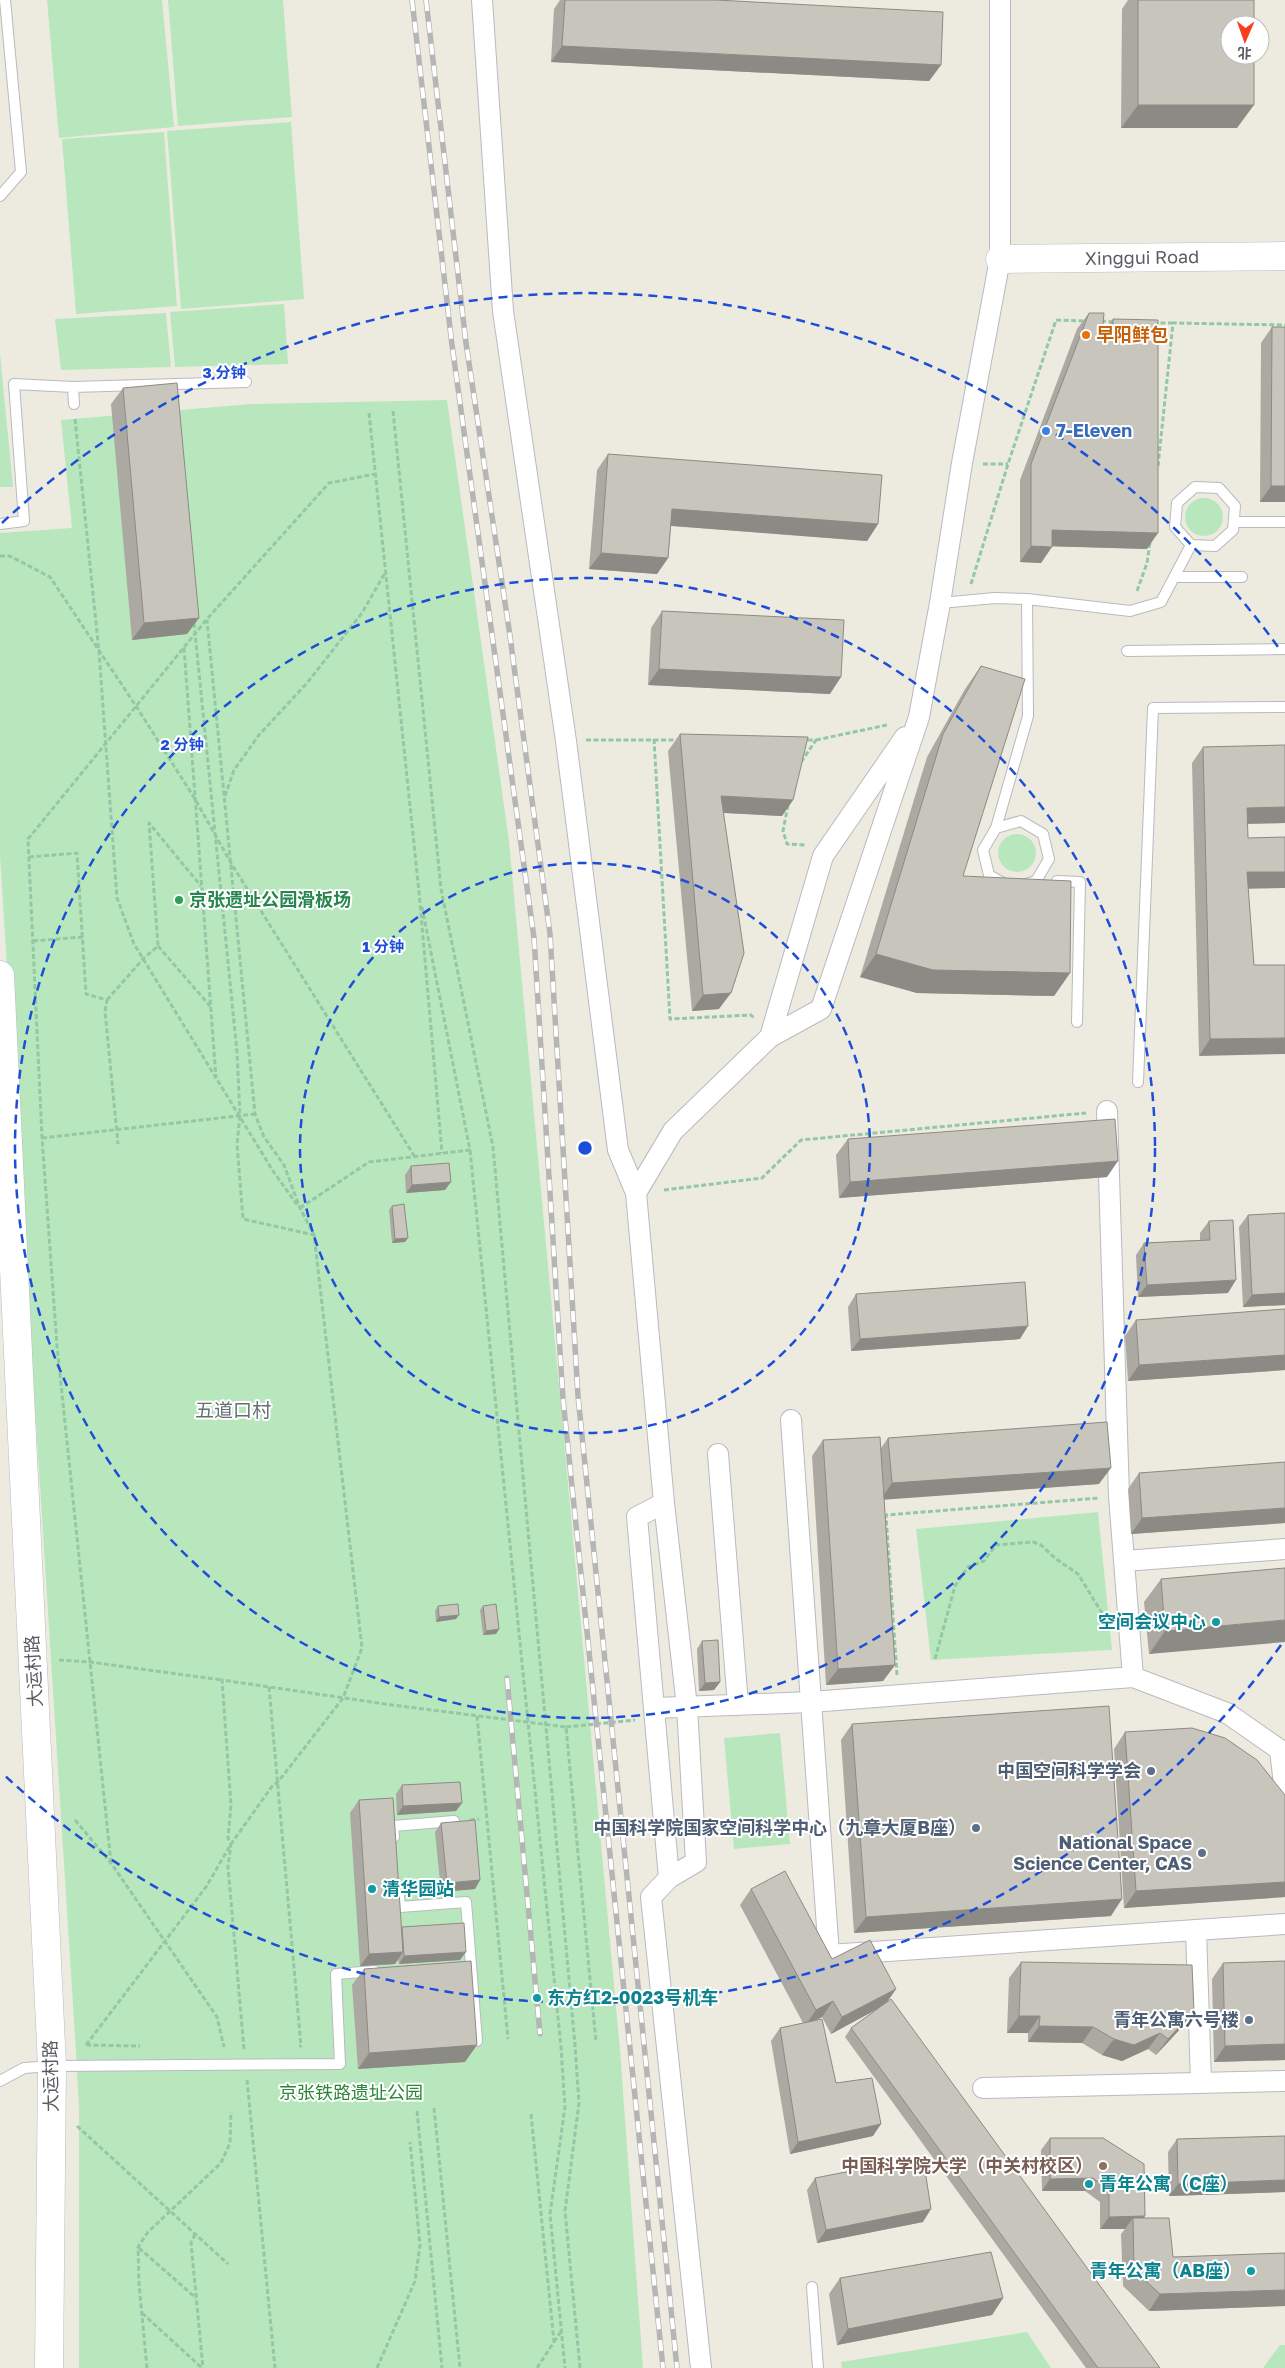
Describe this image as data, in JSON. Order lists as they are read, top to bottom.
{
  "streets": {
    "street": ["Xinggui Road", "大运村路"]
  },
  "districts": ["五道口村"],
  "parks": ["京张铁路遗址公园"],
  "places": [
    "早阳鲜包",
    "7-Eleven",
    "京张遗址公园滑板场",
    "空间会议中心",
    "中国空间科学学会",
    "中国科学院国家空间科学中心（九章大厦B座）",
    "National Space Science Center, CAS",
    "清华园站",
    "东方红2-0023号机车",
    "青年公寓六号楼",
    "中国科学院大学（中关村校区）",
    "青年公寓（C座）",
    "青年公寓（AB座）"
  ],
  "north": "bottom",
  "rings": ["3 分钟", "2 分钟", "1 分钟"]
}
